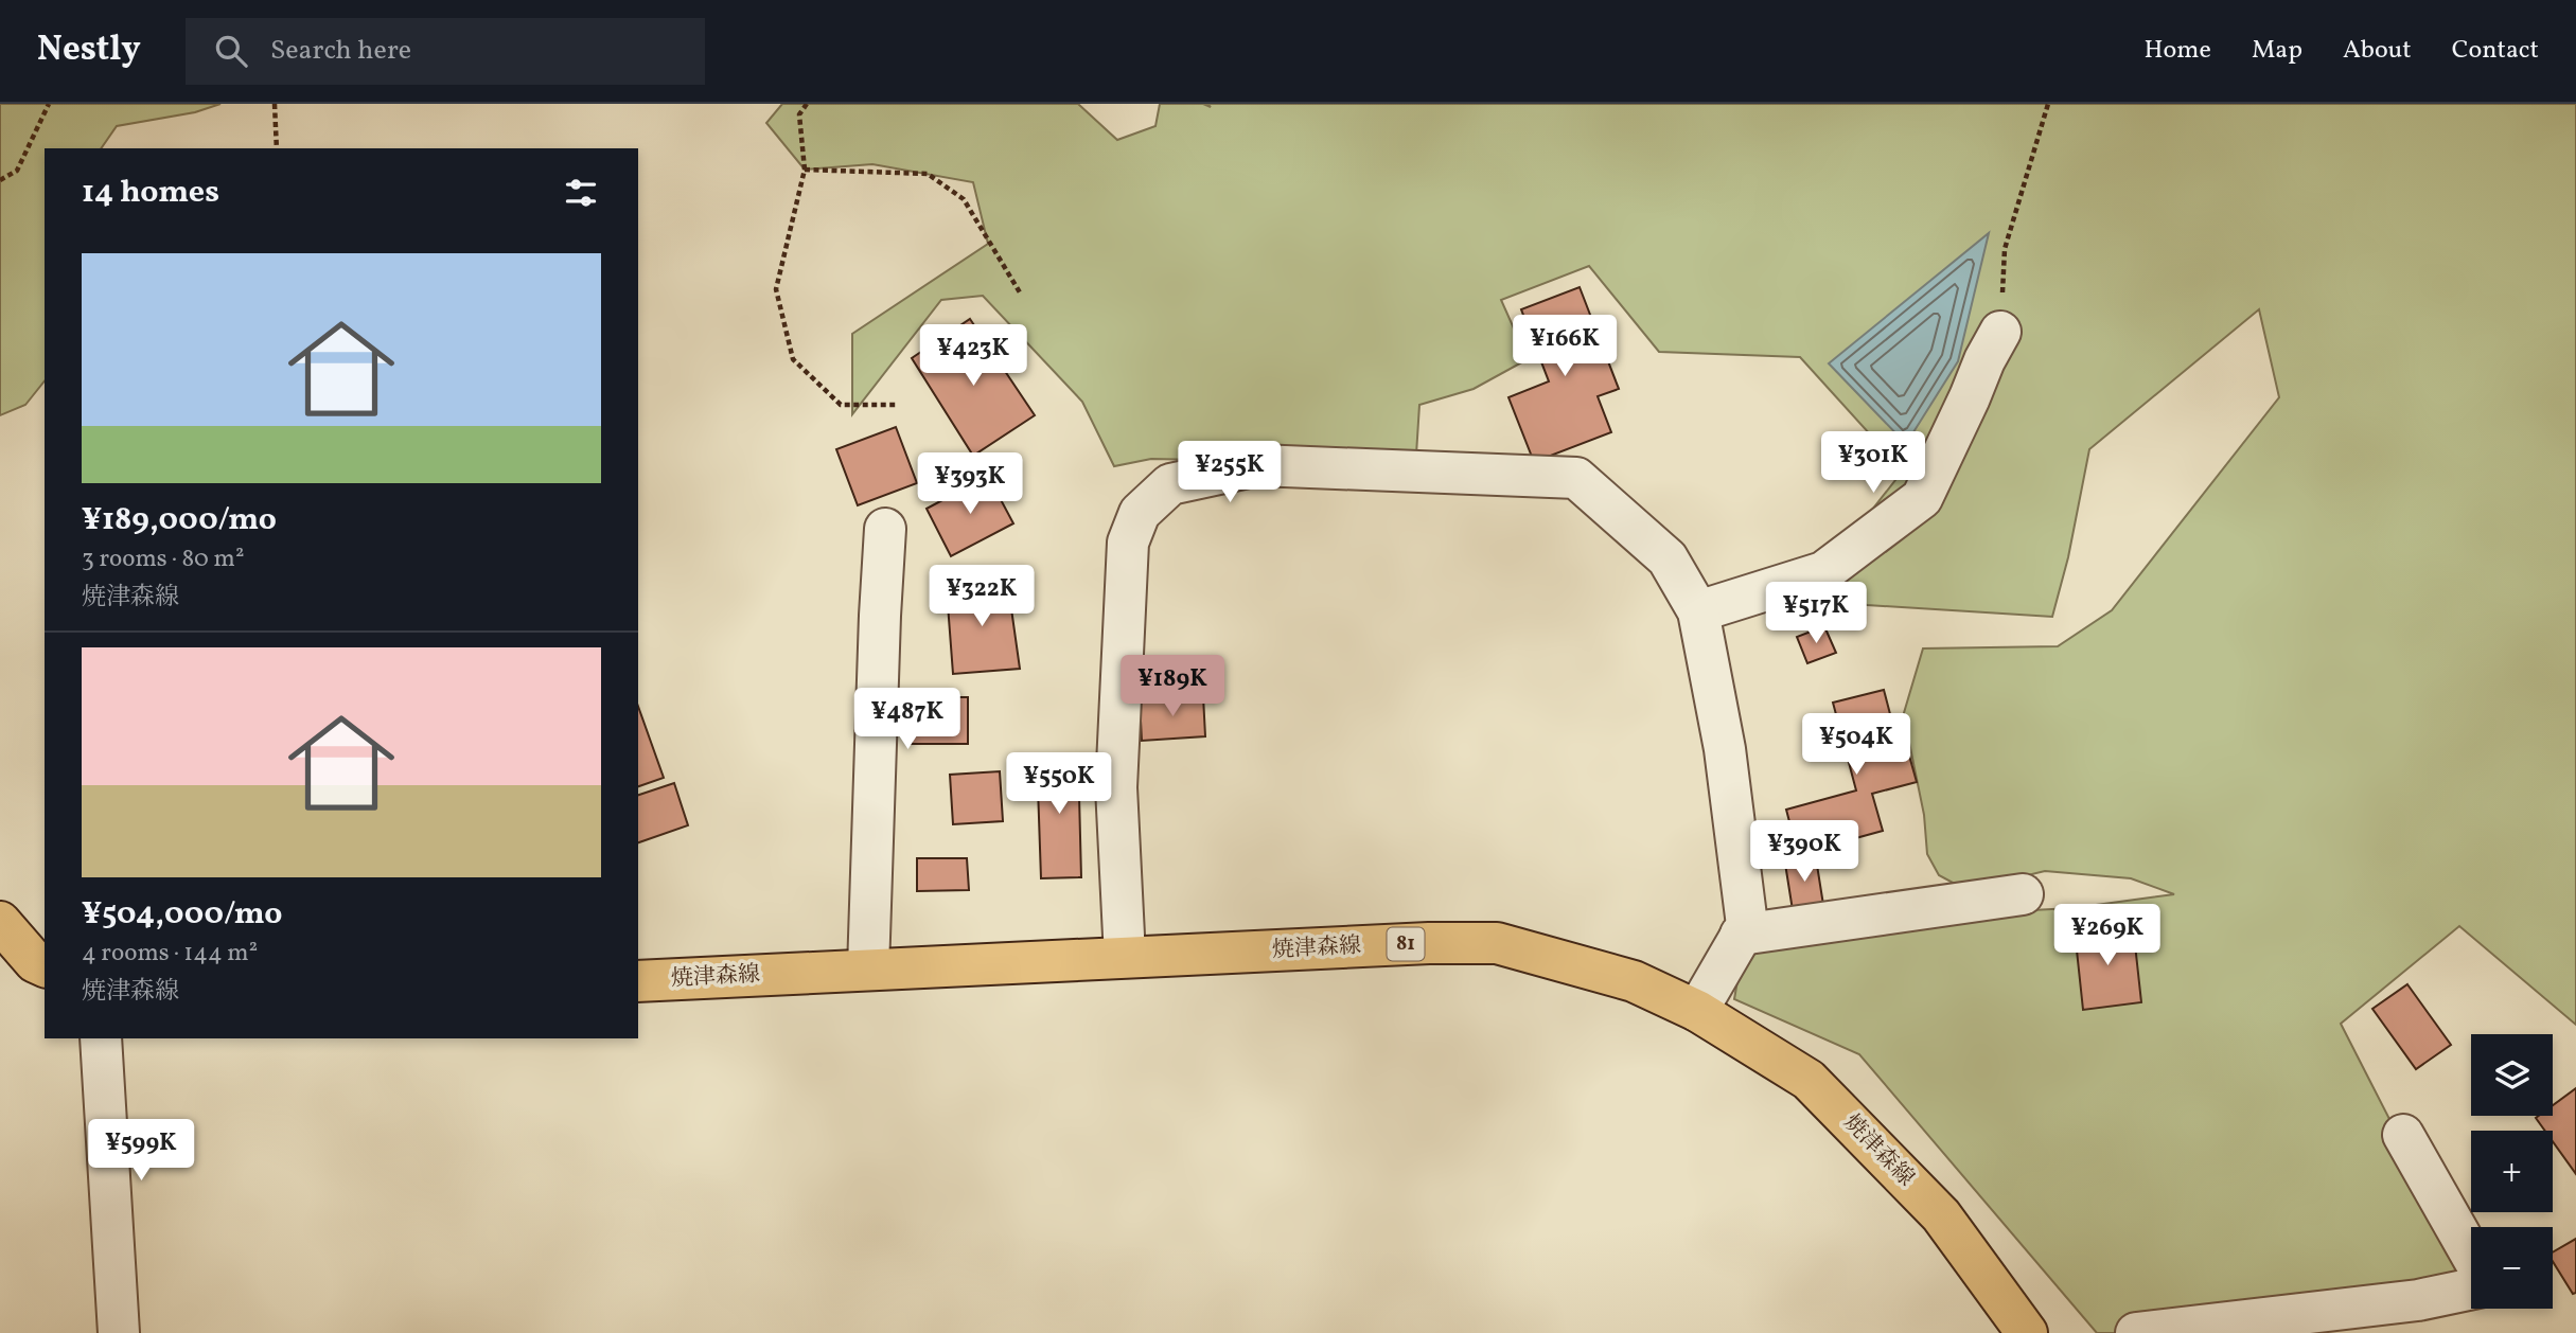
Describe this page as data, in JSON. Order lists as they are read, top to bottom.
{
  "streets": {
    "main road": ["81", "焼津森線"]
  },
  "page": {
    "header": "Nestly",
    "search": "Search here",
    "nav": [
      "Home",
      "Map",
      "About",
      "Contact"
    ],
    "heading": "14 homes",
    "list": [
      {
        "name": "¥189,000/mo",
        "note": "3 rooms · 80 m² · 焼津森線"
      },
      {
        "name": "¥504,000/mo",
        "note": "4 rooms · 144 m² · 焼津森線"
      }
    ],
    "price": [
      "¥166K",
      "¥423K",
      "¥301K",
      "¥255K",
      "¥393K",
      "¥322K",
      "¥517K",
      "¥189K",
      "¥487K",
      "¥504K",
      "¥550K",
      "¥390K",
      "¥269K",
      "¥599K"
    ],
    "map_buttons": ["+", "−"]
  }
}
